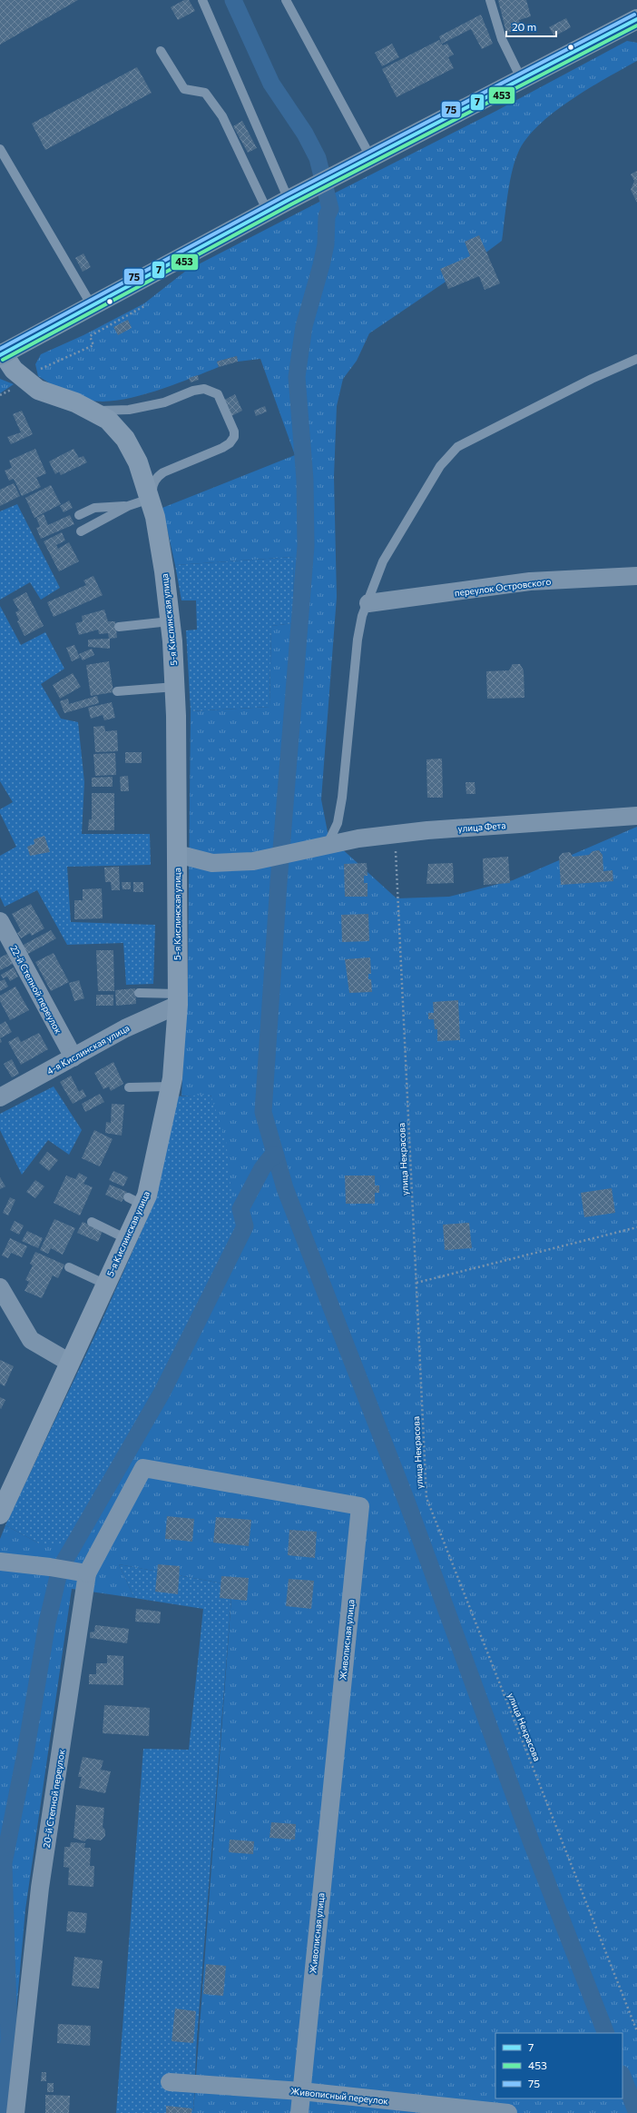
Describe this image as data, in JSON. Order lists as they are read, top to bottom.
{
  "streets": {
    "street": [
      "переулок Островского",
      "5-я Кислинская улица",
      "улица Фета",
      "22-й Степной переулок",
      "4-я Кислинская улица",
      "Живописная улица",
      "20-й Степной переулок",
      "Живописный переулок"
    ],
    "path": ["улица Некрасова"]
  },
  "crossings": [
    ["5-я Кислинская улица", "улица Фета"],
    ["5-я Кислинская улица", "4-я Кислинская улица"],
    ["улица Фета", "улица Некрасова"],
    ["22-й Степной переулок", "4-я Кислинская улица"],
    ["Живописная улица", "20-й Степной переулок"],
    ["Живописная улица", "Живописный переулок"]
  ],
  "lines": ["transit line 75", "transit line 7", "transit line 453"],
  "legend": ["7", "453", "75"],
  "scale_bar": "20 m"
}
